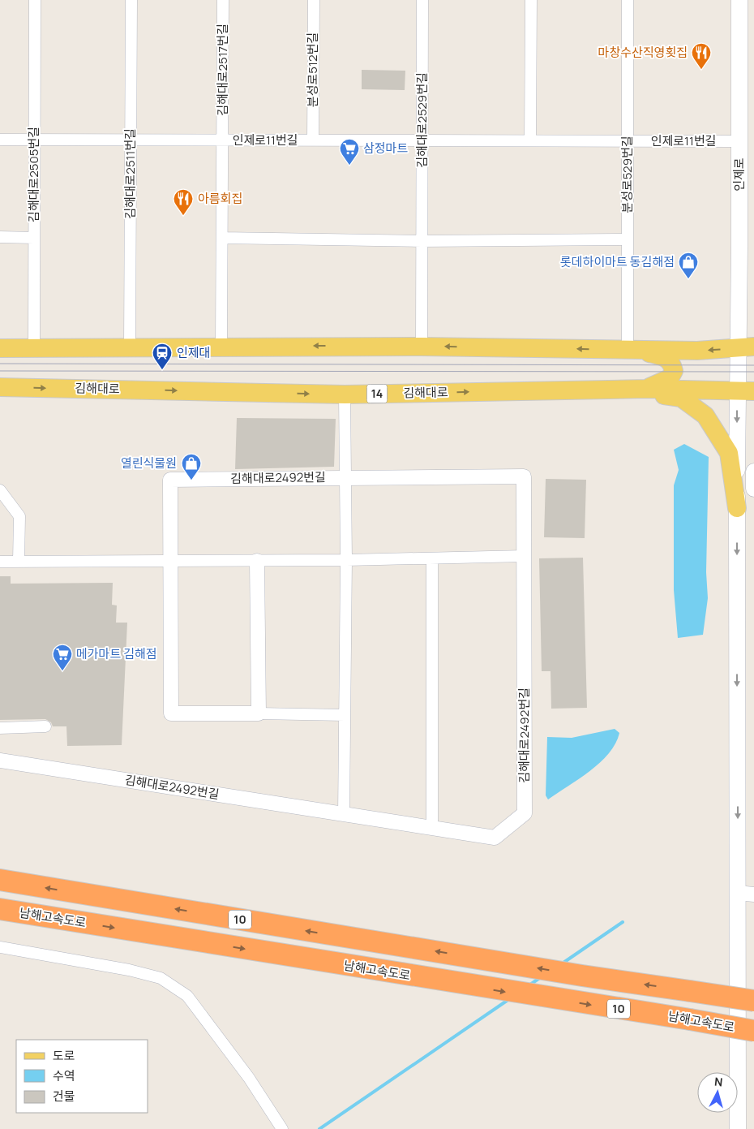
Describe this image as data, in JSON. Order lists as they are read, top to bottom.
{
  "streets": {
    "highway": ["남해고속도로", "10"],
    "main road": ["인제로", "김해대로", "14"],
    "street": [
      "김해대로2517번길",
      "분성로512번길",
      "김해대로2529번길",
      "인제로11번길",
      "김해대로2511번길",
      "김해대로2505번길",
      "분성로529번길",
      "김해대로2492번길"
    ]
  },
  "crossings": [
    ["김해대로2517번길", "인제로11번길"],
    ["분성로512번길", "인제로11번길"],
    ["김해대로2529번길", "인제로11번길"],
    ["인제로11번길", "김해대로2511번길"],
    ["인제로11번길", "김해대로2505번길"],
    ["인제로11번길", "분성로529번길"],
    ["인제로11번길", "인제로"],
    ["인제로", "김해대로"]
  ],
  "one_way": ["인제로"],
  "places": {
    "restaurant": ["마창수산직영횟집", "아름회집"],
    "supermarket": ["삼정마트", "메가마트 김해점"],
    "shop": ["롯데하이마트 동김해점", "열린식물원"],
    "station": ["인제대"]
  },
  "legend": ["도로", "수역", "건물"],
  "north": "top"
}
